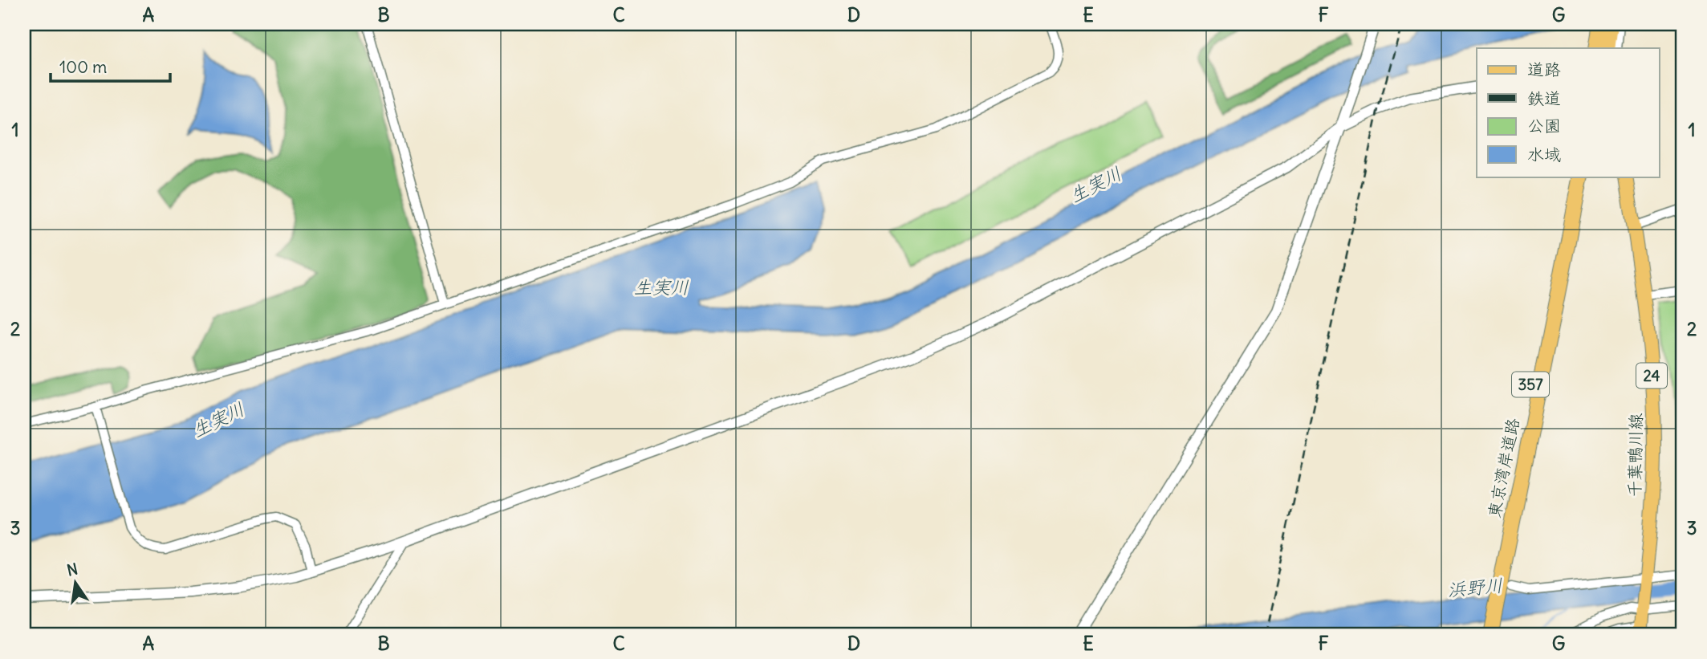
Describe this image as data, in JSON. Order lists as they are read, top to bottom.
{
  "streets": {
    "highway": ["357", "東京湾岸道路"],
    "main road": ["24", "千葉鴨川線"]
  },
  "water": ["生実川", "浜野川"],
  "legend": [
    "道路",
    "鉄道",
    "公園",
    "水域"
  ],
  "scale_bar": "100 m",
  "north": "top",
  "grid": {
    "columns": [
      "A",
      "B",
      "C",
      "D",
      "E",
      "F",
      "G"
    ],
    "rows": ["1", "2", "3"]
  }
}
